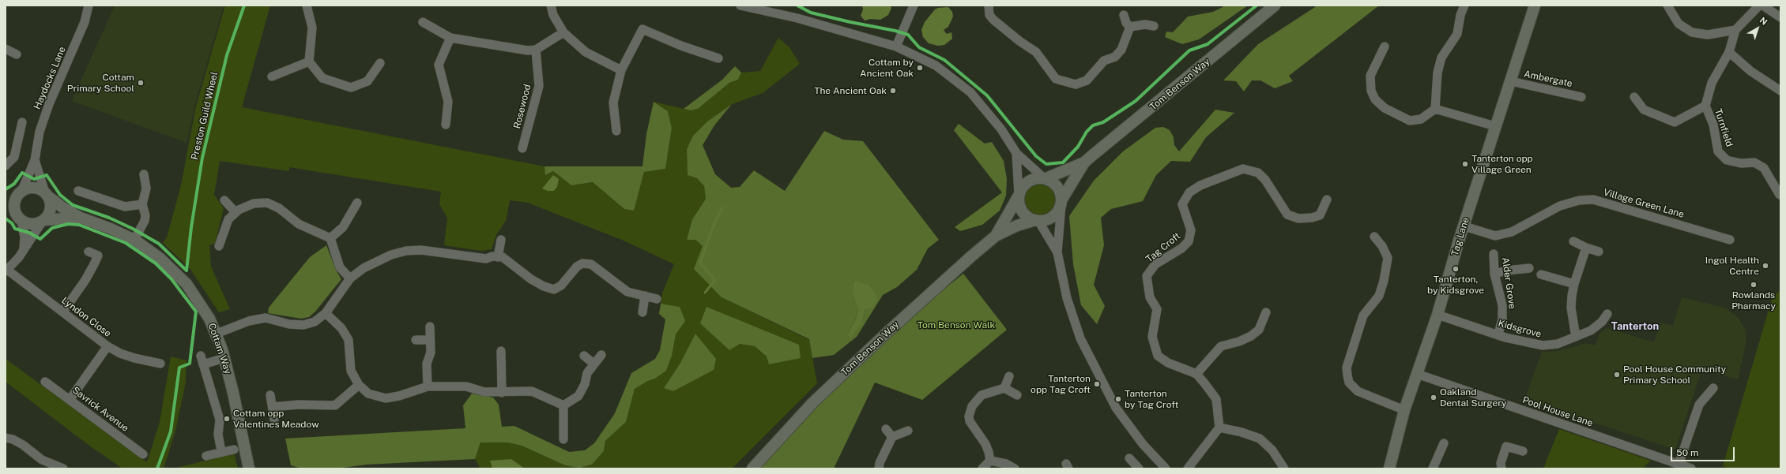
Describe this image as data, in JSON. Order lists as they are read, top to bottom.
{
  "streets": {
    "main road": ["Tom Benson Way", "Tag Lane", "Cottam Way"],
    "street": [
      "Haydocks Lane",
      "Ambergate",
      "Rosewood",
      "Turnfield",
      "Village Green Lane",
      "Tag Croft",
      "Alder Grove",
      "Lyndon Close",
      "Kidsgrove",
      "Savrick Avenue",
      "Pool House Lane"
    ],
    "cycle path": ["Preston Guild Wheel"]
  },
  "crossings": [
    ["Haydocks Lane", "Cottam Way"],
    ["Ambergate", "Tag Lane"],
    ["Village Green Lane", "Tag Lane"],
    ["Tag Lane", "Kidsgrove"],
    ["Tag Lane", "Pool House Lane"],
    ["Alder Grove", "Kidsgrove"]
  ],
  "districts": ["Tanterton"],
  "parks": ["Tom Benson Walk"],
  "places": [
    "Cottam by Ancient Oak",
    "Cottam Primary School",
    "The Ancient Oak",
    "Tanterton opp Village Green",
    "Ingol Health Centre",
    "Tanterton, by Kidsgrove",
    "Rowlands Pharmacy",
    "Pool House Community Primary School",
    "Tanterton opp Tag Croft",
    "Oakland Dental Surgery",
    "Tanterton by Tag Croft",
    "Cottam opp Valentines Meadow"
  ],
  "scale_bar": "50 m",
  "north": "top right"
}
